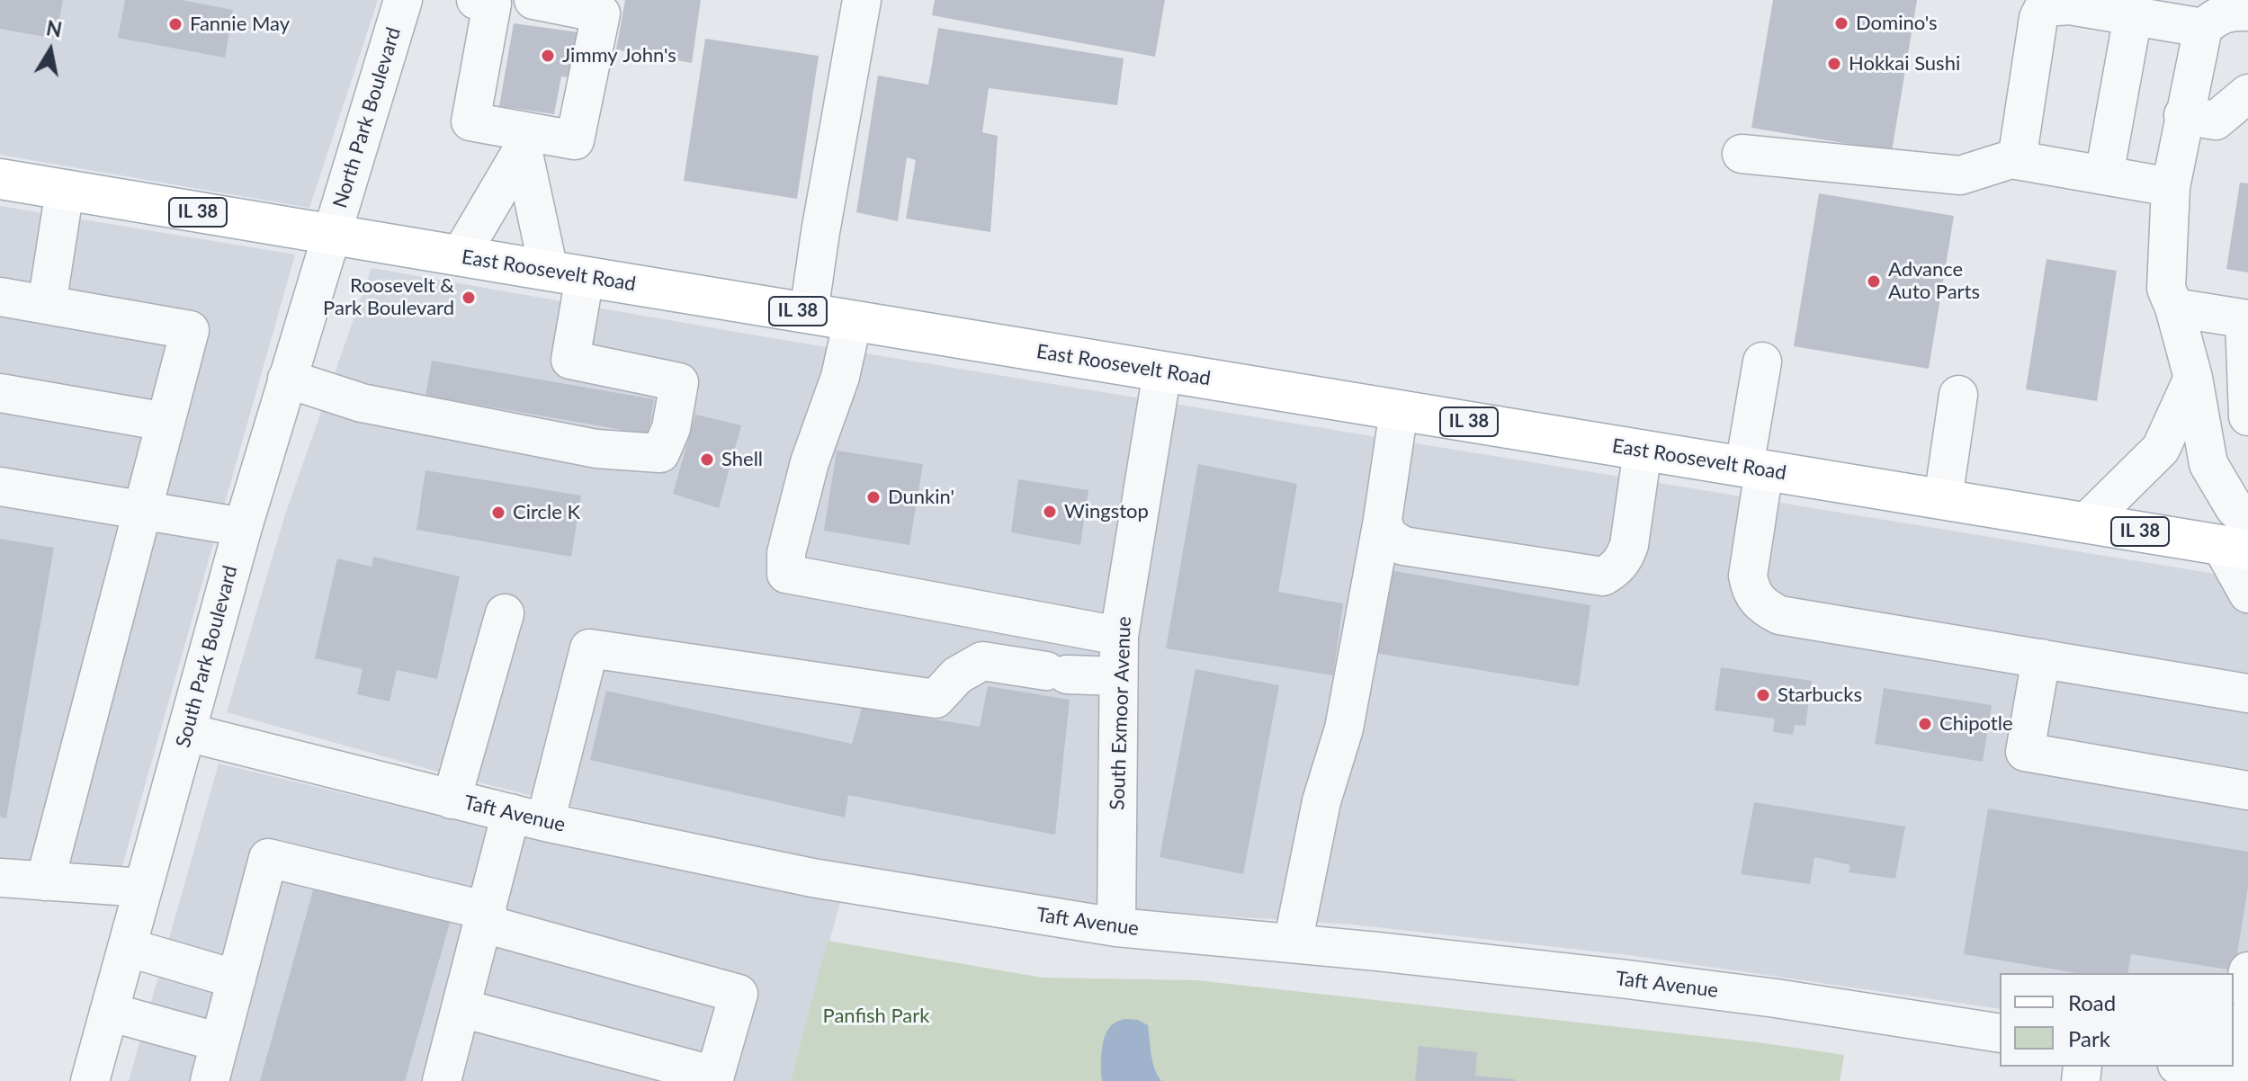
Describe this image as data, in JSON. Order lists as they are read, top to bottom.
{
  "streets": {
    "main road": ["IL 38", "East Roosevelt Road"],
    "street": [
      "North Park Boulevard",
      "South Park Boulevard",
      "South Exmoor Avenue",
      "Taft Avenue"
    ]
  },
  "crossings": [
    ["North Park Boulevard", "East Roosevelt Road"],
    ["North Park Boulevard", "South Park Boulevard"],
    ["East Roosevelt Road", "South Park Boulevard"],
    ["East Roosevelt Road", "South Exmoor Avenue"],
    ["South Park Boulevard", "Taft Avenue"],
    ["South Exmoor Avenue", "Taft Avenue"]
  ],
  "parks": ["Panfish Park"],
  "places": [
    "Domino's",
    "Fannie May",
    "Jimmy John's",
    "Hokkai Sushi",
    "Advance Auto Parts",
    "Roosevelt & Park Boulevard",
    "Shell",
    "Dunkin'",
    "Wingstop",
    "Circle K",
    "Starbucks",
    "Chipotle"
  ],
  "legend": ["Road", "Park"],
  "north": "top"
}
